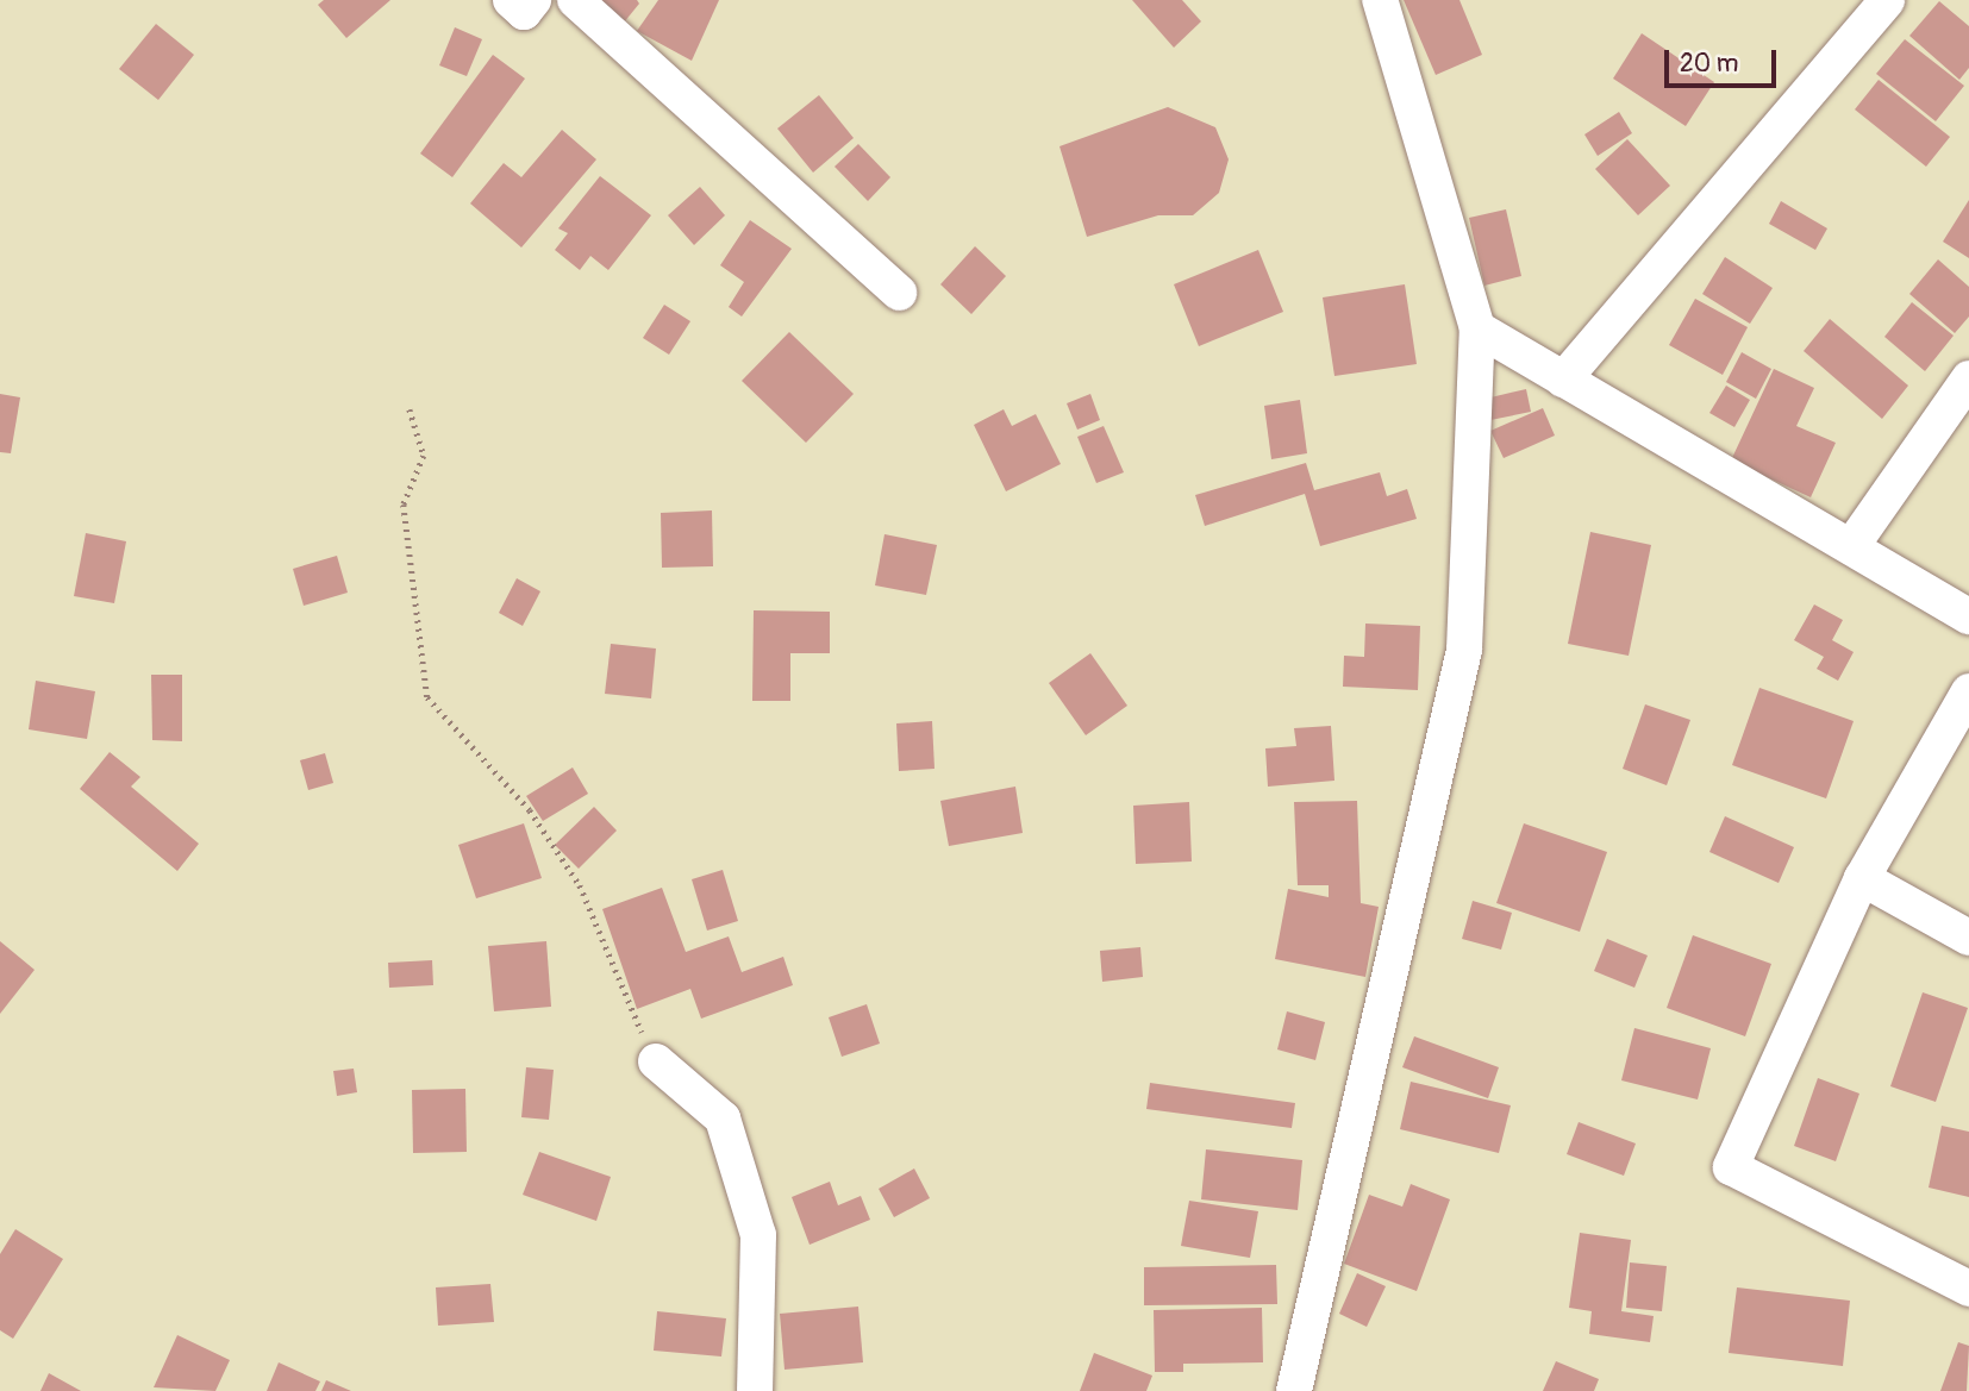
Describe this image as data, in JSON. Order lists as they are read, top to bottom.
{
  "scale_bar": "20 m"
}
